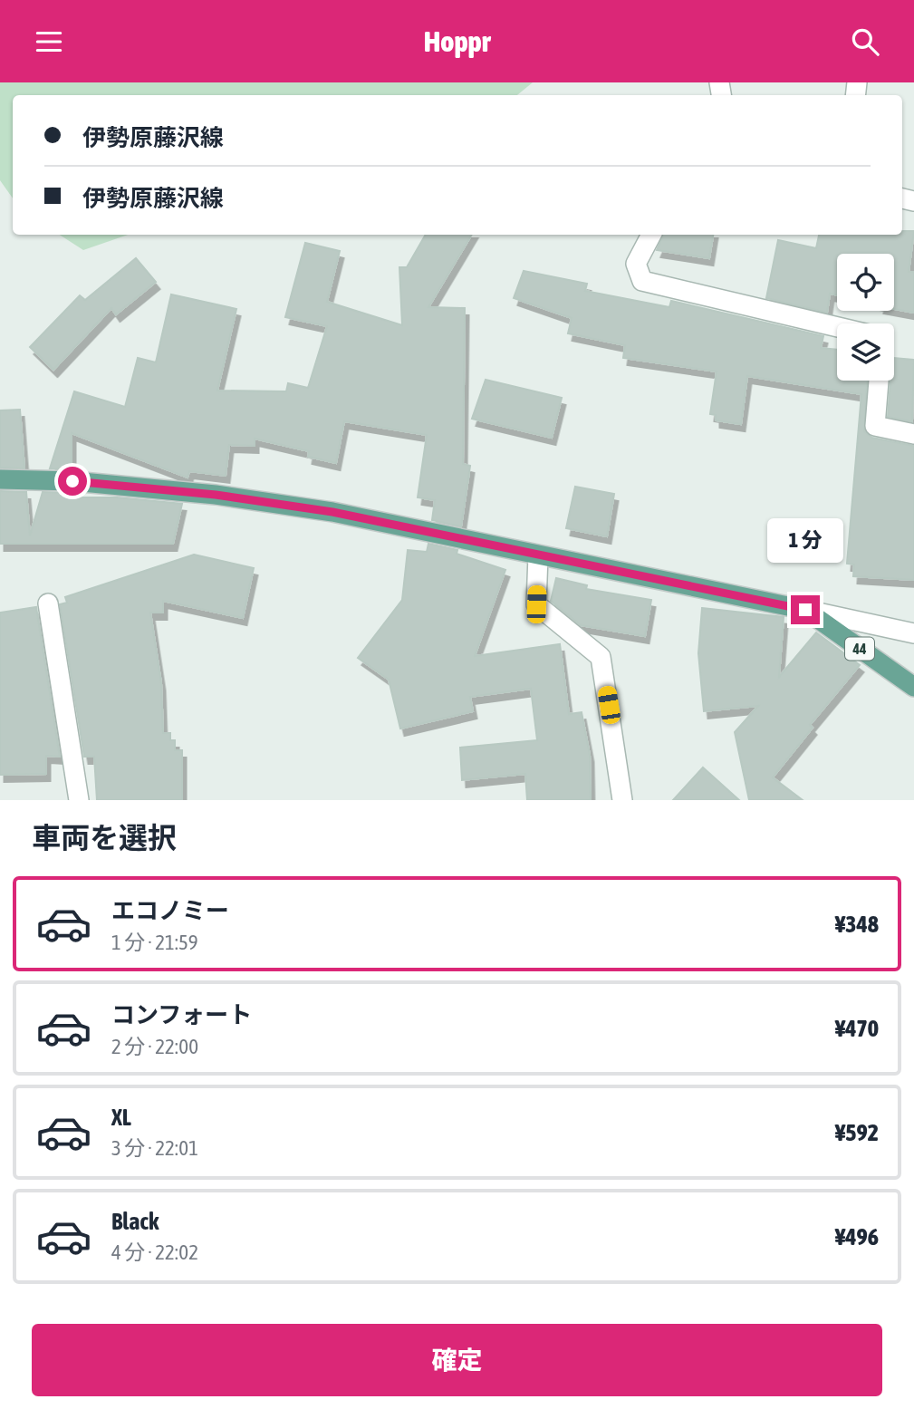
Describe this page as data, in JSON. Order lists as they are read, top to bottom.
{
  "streets": {
    "main road": ["44"]
  },
  "page": {
    "header": "Hoppr",
    "banner": ["伊勢原藤沢線", "伊勢原藤沢線"],
    "bubble": "1 分",
    "heading": "車両を選択",
    "list": [
      {
        "name": "エコノミー",
        "note": "1 分 · 21:59",
        "value": "¥348"
      },
      {
        "name": "コンフォート",
        "note": "2 分 · 22:00",
        "value": "¥470"
      },
      {
        "name": "XL",
        "note": "3 分 · 22:01",
        "value": "¥592"
      },
      {
        "name": "Black",
        "note": "4 分 · 22:02",
        "value": "¥496"
      }
    ],
    "buttons": "確定"
  }
}
